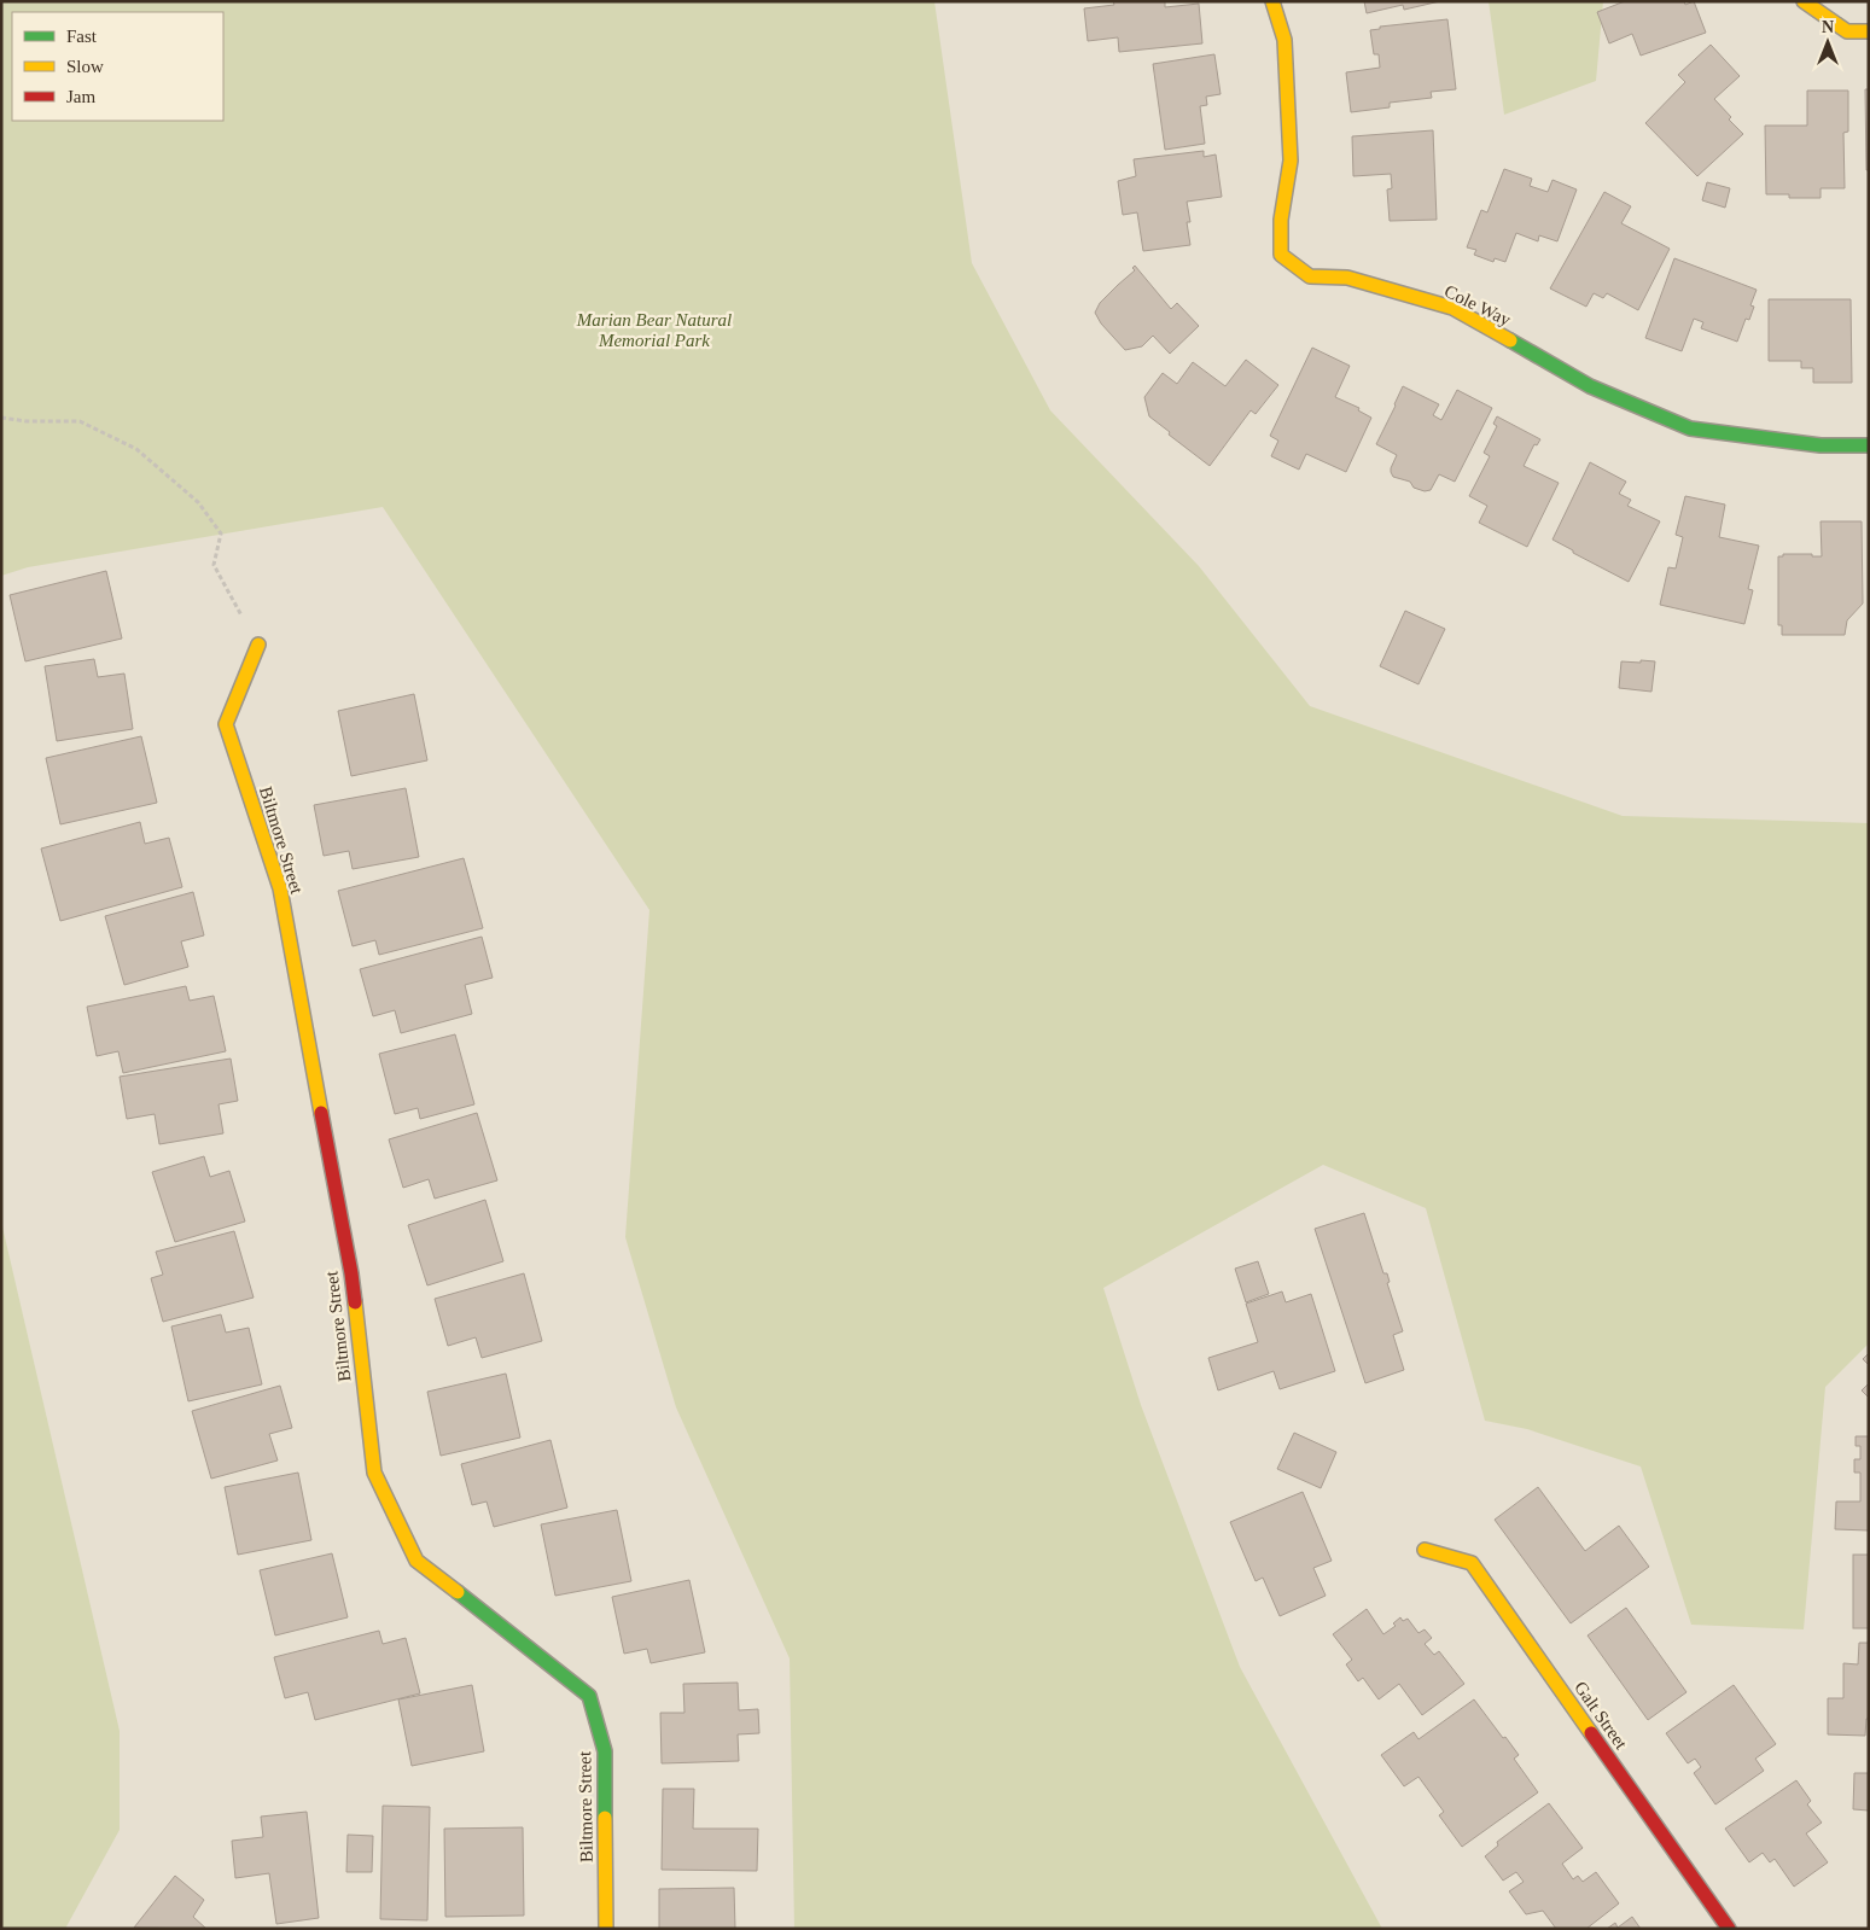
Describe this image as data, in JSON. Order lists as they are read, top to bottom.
{
  "streets": {
    "street": ["Cole Way", "Biltmore Street", "Galt Street"]
  },
  "parks": ["Marian Bear Natural Memorial Park"],
  "legend": ["Fast", "Slow", "Jam"],
  "north": "top"
}
